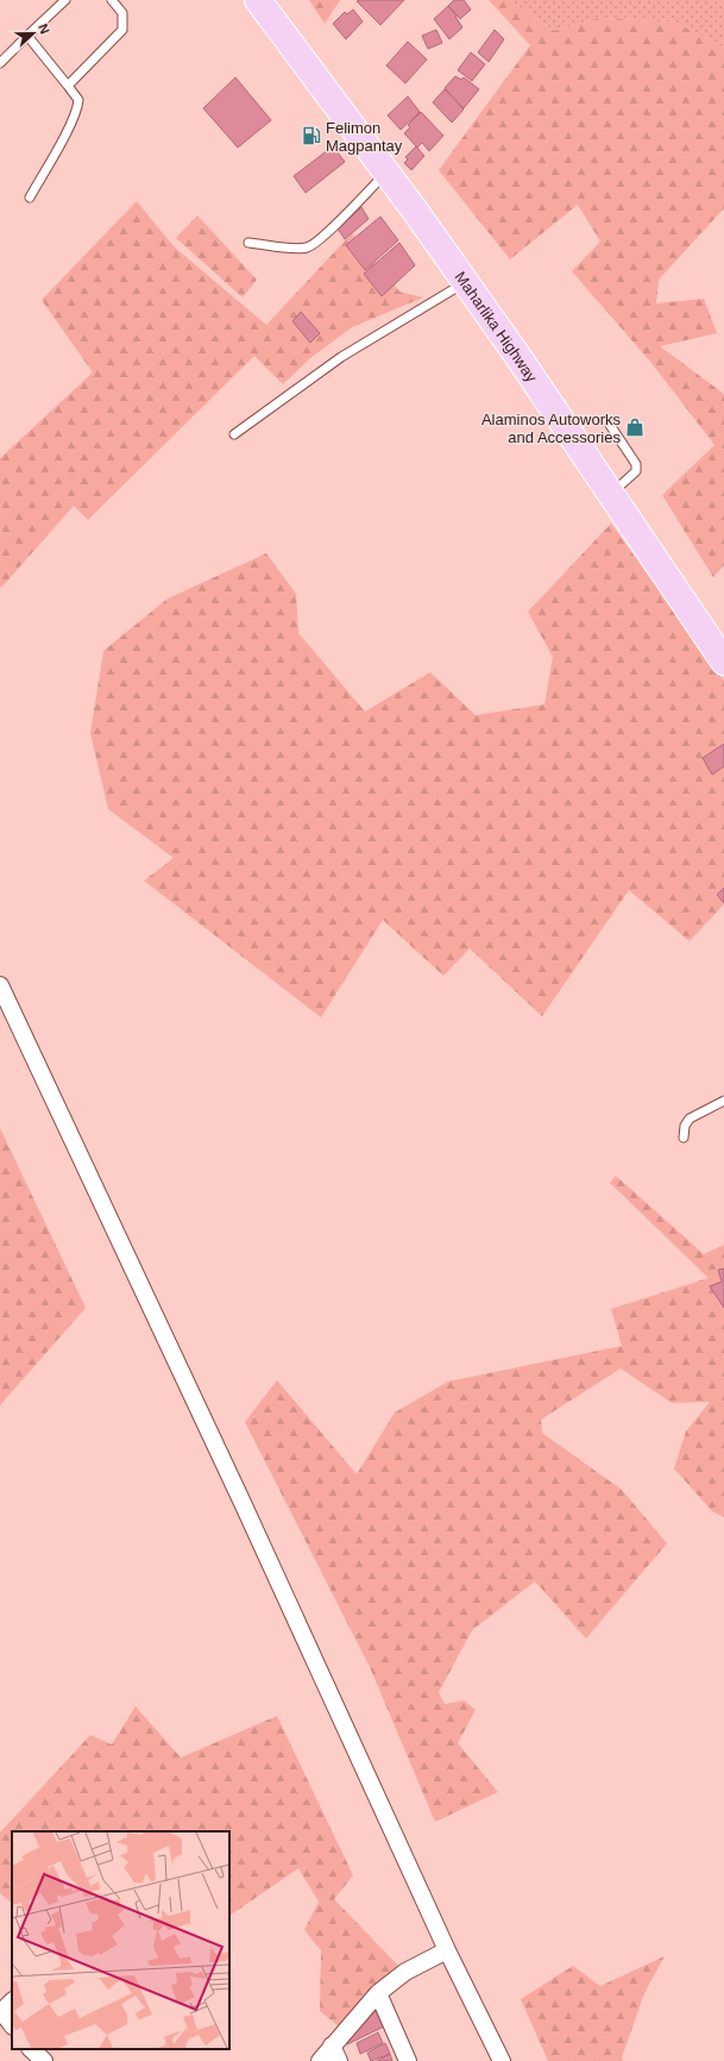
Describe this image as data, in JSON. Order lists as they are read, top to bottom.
{
  "streets": {
    "main road": ["Maharlika Highway"]
  },
  "places": {
    "fuel station": ["Felimon Magpantay"],
    "shop": ["Alaminos Autoworks and Accessories"]
  },
  "north": "right"
}
